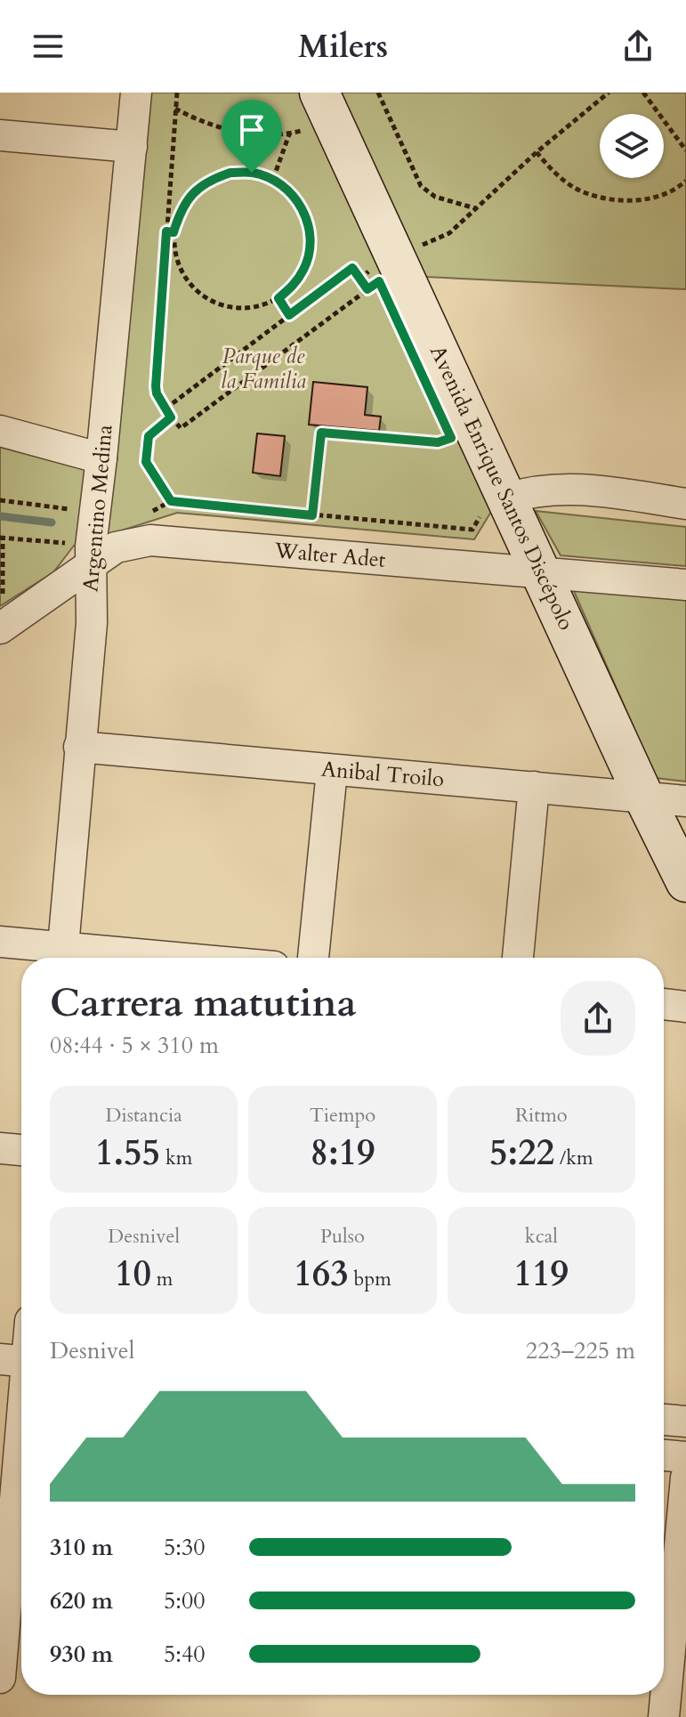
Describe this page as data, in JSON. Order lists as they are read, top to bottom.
{
  "streets": {
    "main road": ["Avenida Enrique Santos Discépolo"],
    "street": ["Argentino Medina", "Walter Adet", "Anibal Troilo"]
  },
  "crossings": [
    ["Avenida Enrique Santos Discépolo", "Walter Adet"],
    ["Avenida Enrique Santos Discépolo", "Anibal Troilo"],
    ["Argentino Medina", "Walter Adet"],
    ["Argentino Medina", "Anibal Troilo"]
  ],
  "parks": ["Parque de la Familia"],
  "page": {
    "header": "Milers",
    "heading": ["Carrera matutina", "08:44 · 5 × 310 m"],
    "stats": [
      ["Distancia", "1.55 km"],
      ["Tiempo", "8:19"],
      ["Ritmo", "5:22 /km"],
      ["Desnivel", "10 m"],
      ["Pulso", "163 bpm"],
      ["kcal", "119"]
    ],
    "chart": ["Desnivel", "223–225 m"],
    "list": [
      {
        "name": "310 m",
        "note": "5:30"
      },
      {
        "name": "620 m",
        "note": "5:00"
      },
      {
        "name": "930 m",
        "note": "5:40"
      }
    ]
  }
}
